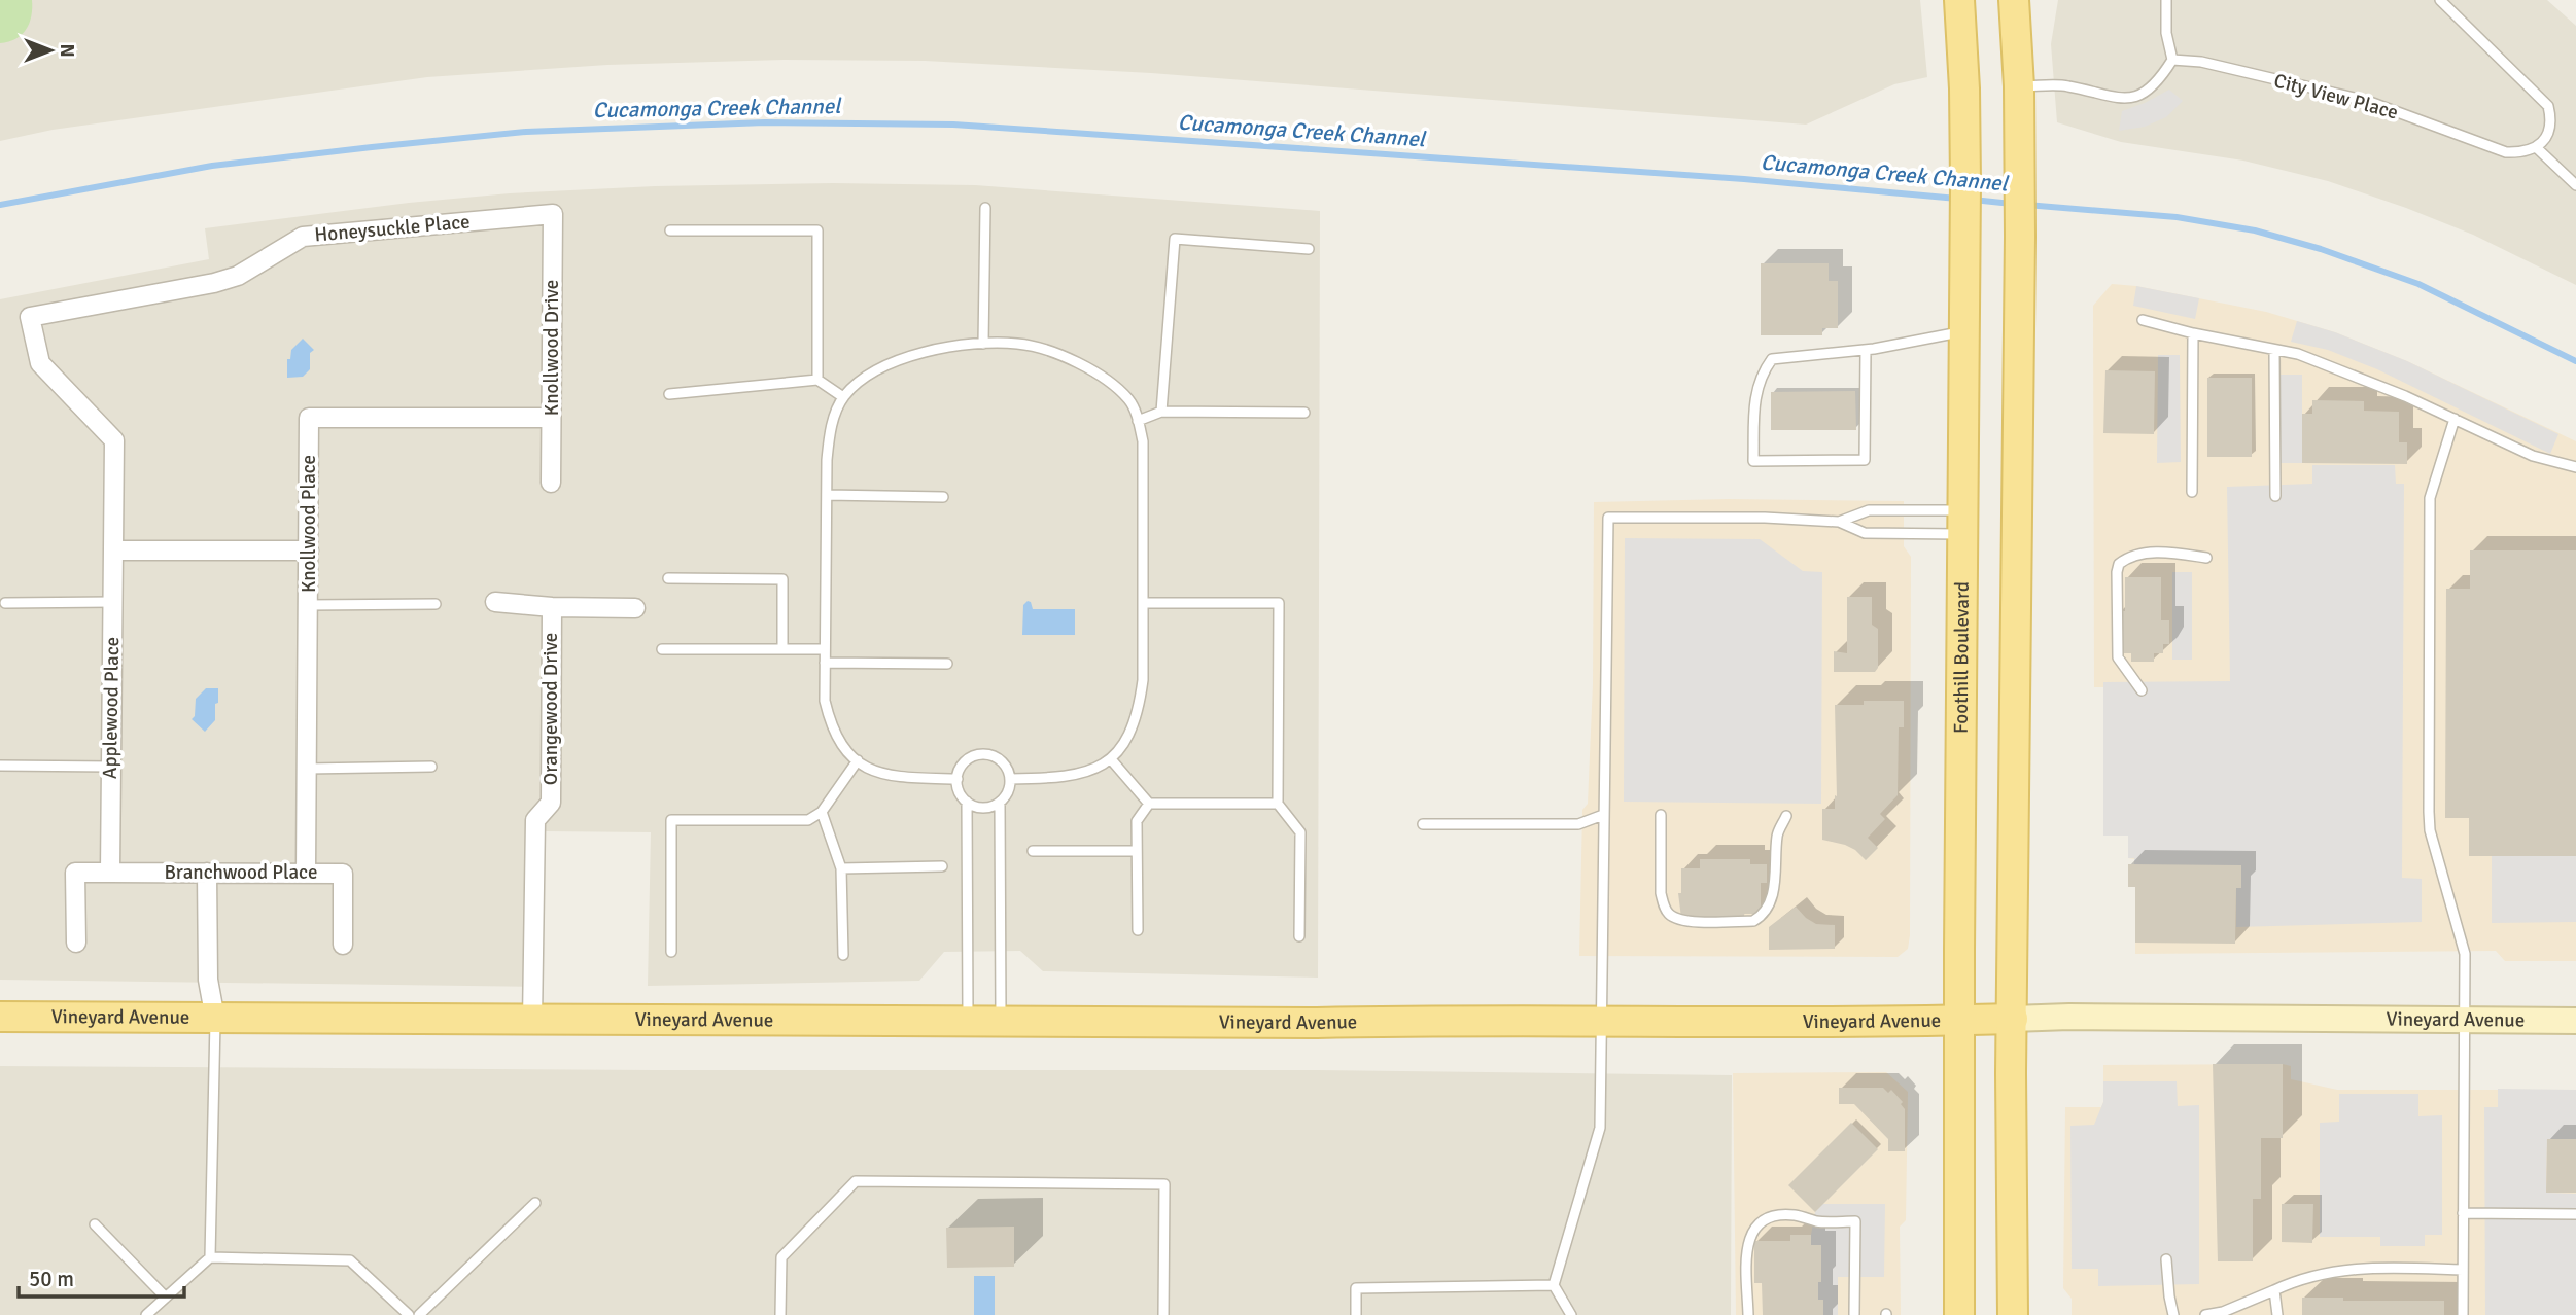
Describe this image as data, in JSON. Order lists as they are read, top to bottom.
{
  "streets": {
    "main road": ["Foothill Boulevard", "Vineyard Avenue"],
    "street": [
      "Honeysuckle Place",
      "Knollwood Drive",
      "Knollwood Place",
      "Applewood Place",
      "Orangewood Drive",
      "Branchwood Place"
    ],
    "lane": ["City View Place"]
  },
  "crossings": [
    ["Honeysuckle Place", "Knollwood Drive"],
    ["Honeysuckle Place", "Applewood Place"],
    ["Knollwood Drive", "Knollwood Place"],
    ["Knollwood Place", "Branchwood Place"],
    ["Foothill Boulevard", "Vineyard Avenue"],
    ["Applewood Place", "Branchwood Place"],
    ["Orangewood Drive", "Vineyard Avenue"]
  ],
  "water": ["Cucamonga Creek Channel"],
  "scale_bar": "50 m",
  "north": "right"
}
